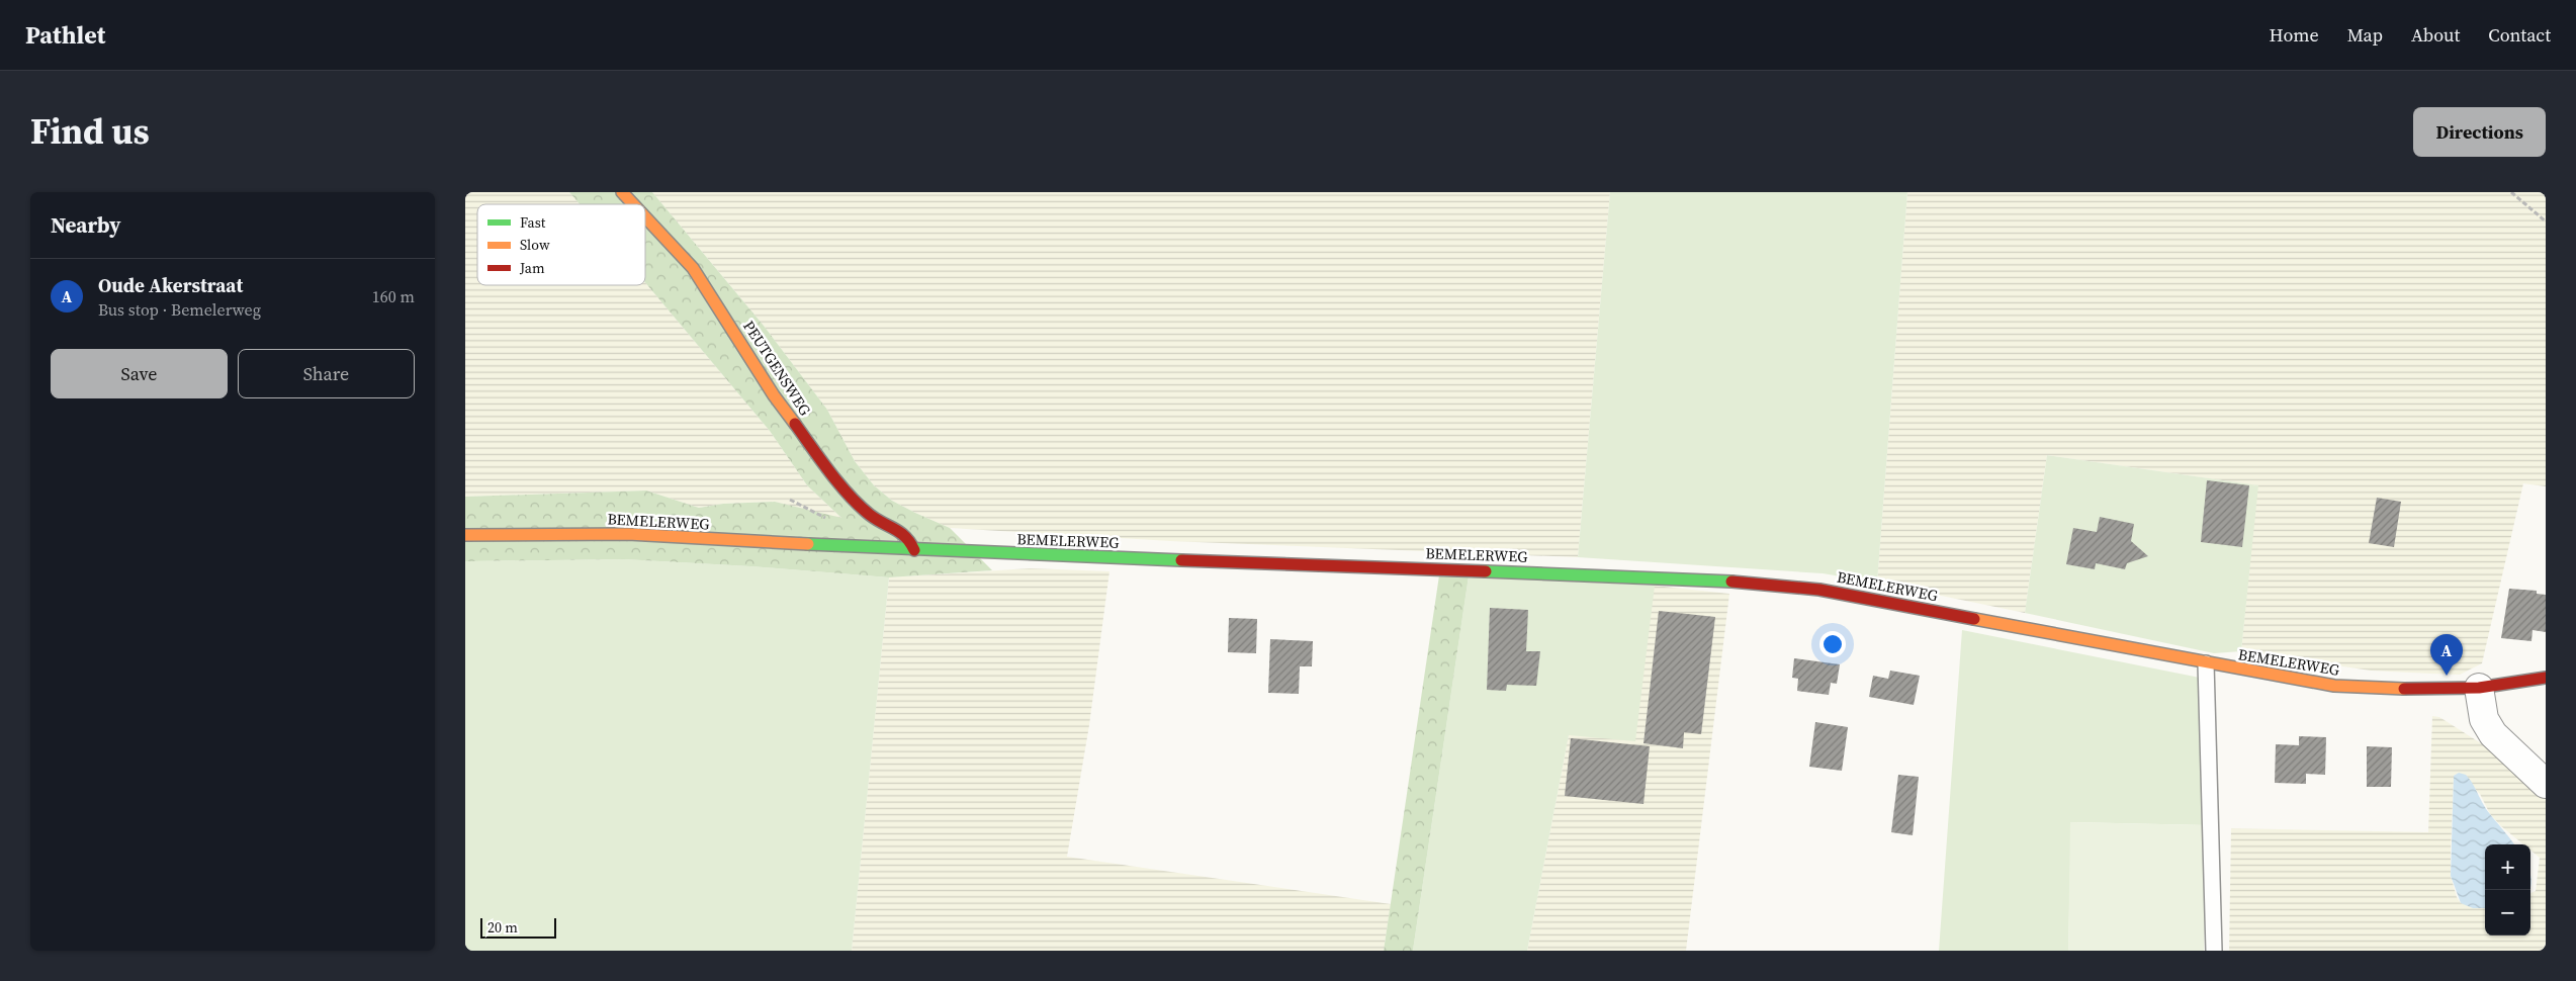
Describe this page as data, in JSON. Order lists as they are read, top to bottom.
{
  "streets": {
    "street": ["PEUTGENSWEG", "BEMELERWEG"]
  },
  "crossings": [
    ["PEUTGENSWEG", "BEMELERWEG"]
  ],
  "legend": ["Fast", "Slow", "Jam"],
  "scale_bar": "20 m",
  "page": {
    "header": "Pathlet",
    "nav": [
      "Home",
      "Map",
      "About",
      "Contact"
    ],
    "title": "Find us",
    "buttons": [
      "Directions",
      ["Save", "Share"]
    ],
    "heading": "Nearby",
    "list": [
      {
        "mark": "A",
        "name": "Oude Akerstraat",
        "note": "Bus stop · Bemelerweg",
        "value": "160 m"
      }
    ],
    "pins": "A",
    "map_buttons": ["+", "−"],
    "scale": "20 m"
  }
}
